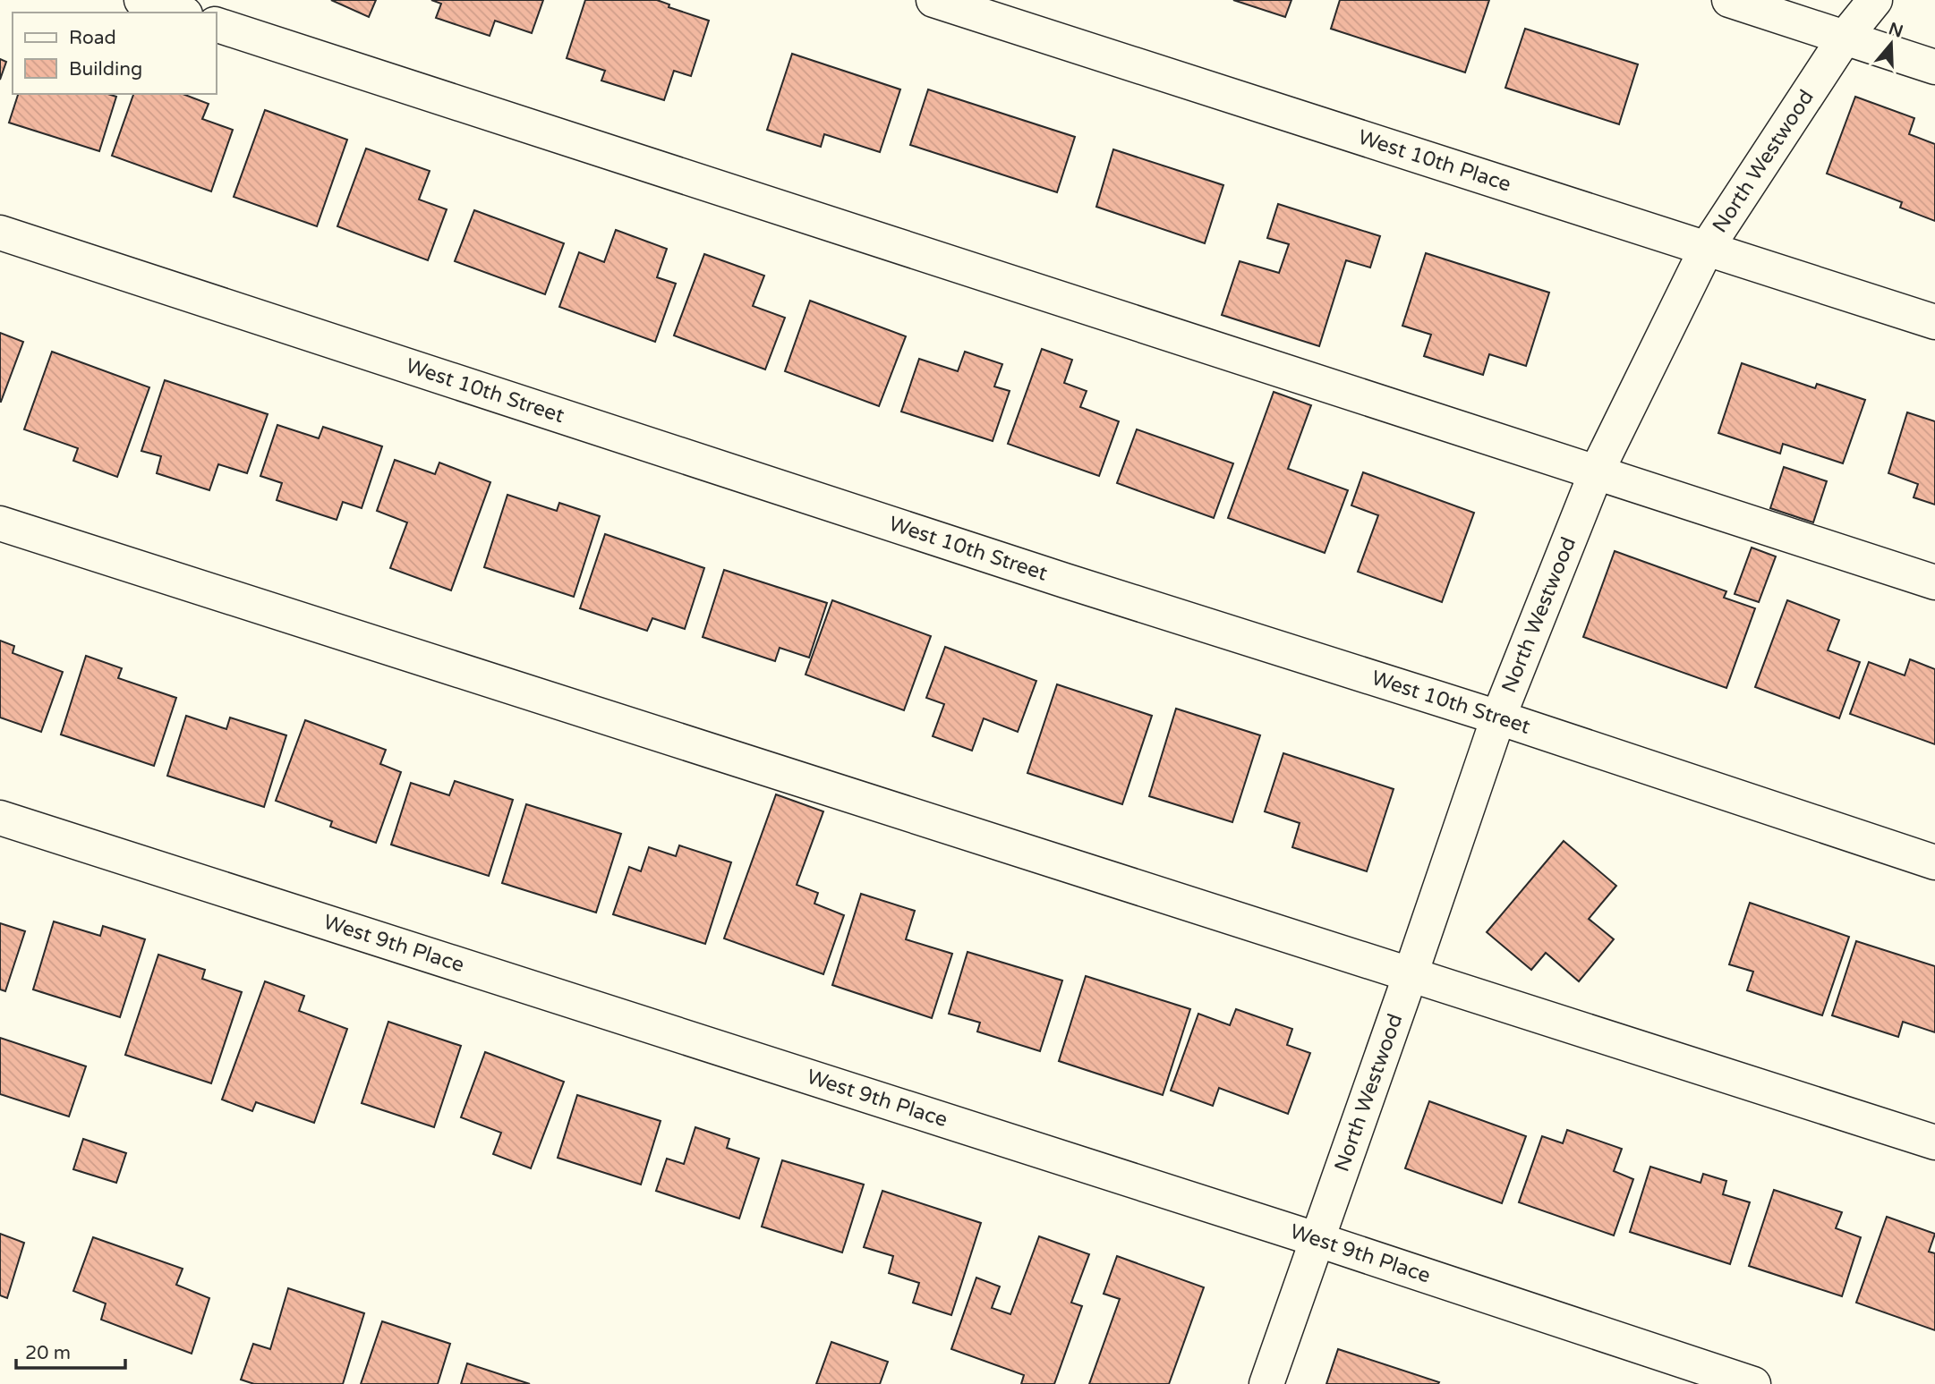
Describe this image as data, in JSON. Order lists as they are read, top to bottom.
{
  "streets": {
    "street": [
      "West 10th Place",
      "North Westwood",
      "West 10th Street",
      "West 9th Place"
    ]
  },
  "crossings": [
    ["West 10th Place", "North Westwood"],
    ["North Westwood", "West 10th Street"],
    ["North Westwood", "West 9th Place"]
  ],
  "legend": ["Road", "Building"],
  "scale_bar": "20 m",
  "north": "top"
}
